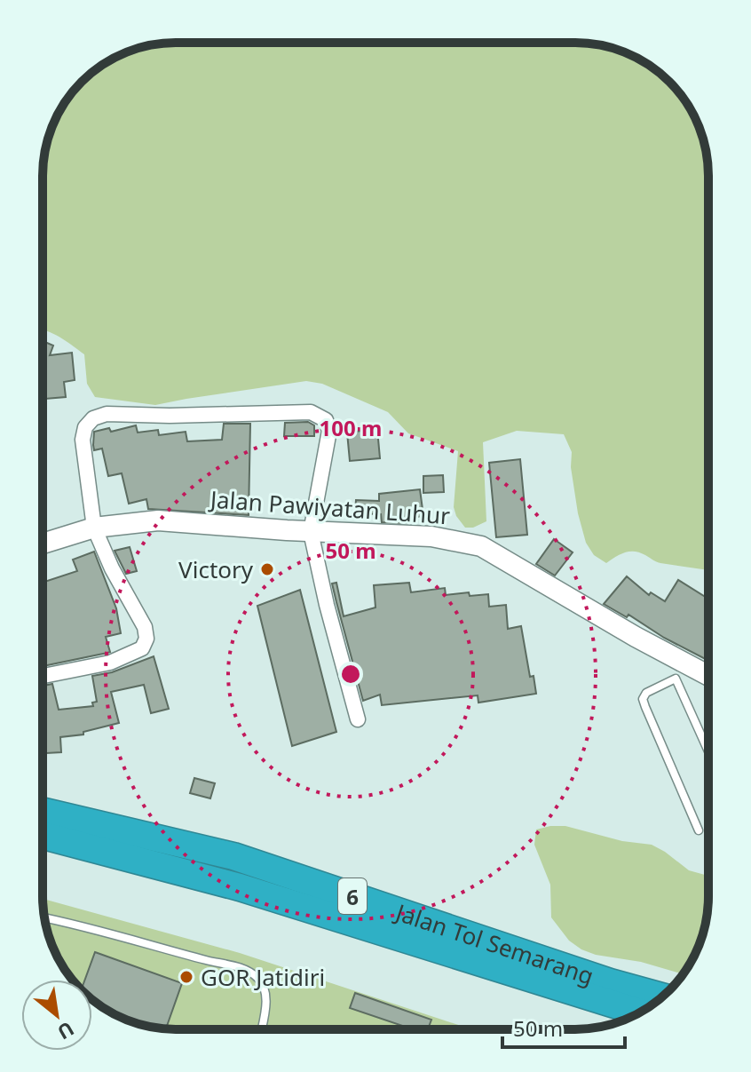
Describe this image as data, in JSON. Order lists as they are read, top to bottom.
{
  "streets": {
    "highway": ["6", "Jalan Tol Semarang"],
    "main road": ["Jalan Pawiyatan Luhur"]
  },
  "places": ["Victory", "GOR Jatidiri"],
  "scale_bar": "50 m",
  "north": "bottom right",
  "rings": ["100 m", "50 m"]
}
